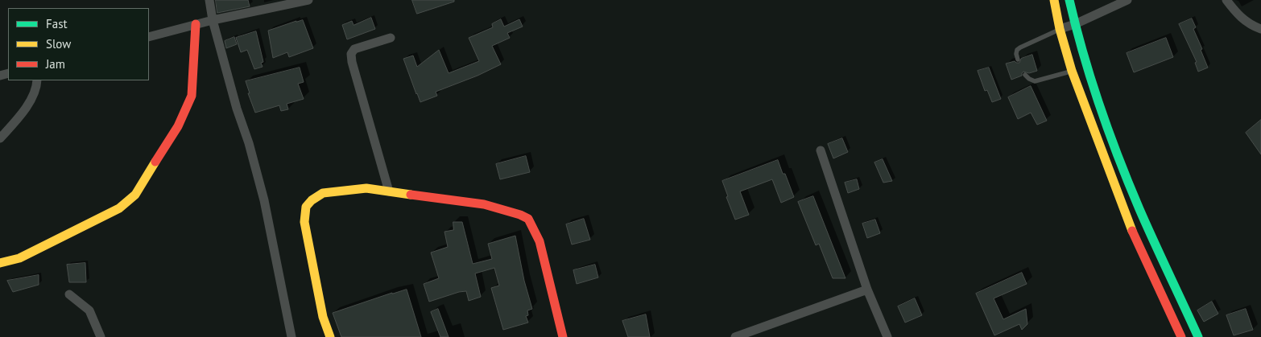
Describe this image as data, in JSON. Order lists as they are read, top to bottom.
{
  "legend": ["Fast", "Slow", "Jam"]
}
